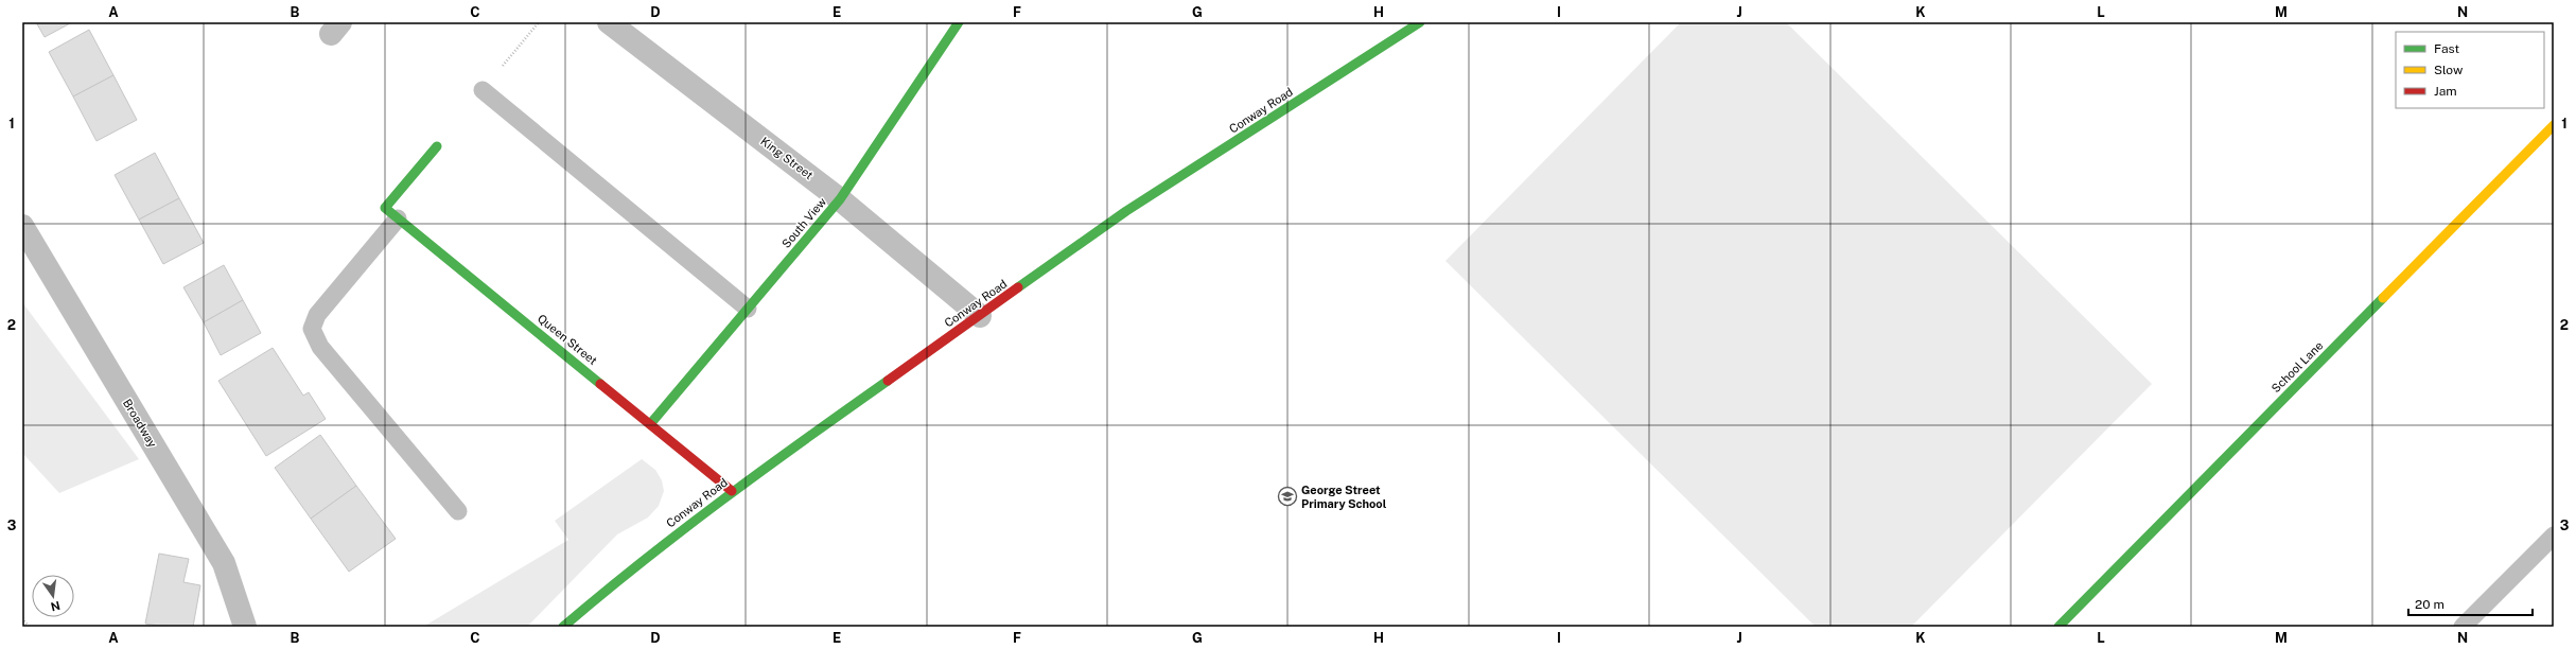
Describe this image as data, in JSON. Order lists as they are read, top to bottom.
{
  "streets": {
    "street": [
      "Conway Road",
      "King Street",
      "South View",
      "Queen Street",
      "School Lane",
      "Broadway"
    ]
  },
  "crossings": [
    ["Conway Road", "King Street"],
    ["Conway Road", "Queen Street"],
    ["King Street", "South View"],
    ["South View", "Queen Street"]
  ],
  "places": {
    "school or university": ["George Street Primary School"]
  },
  "legend": ["Fast", "Slow", "Jam"],
  "scale_bar": "20 m",
  "north": "bottom",
  "grid": {
    "columns": [
      "A",
      "B",
      "C",
      "D",
      "E",
      "F",
      "G",
      "H",
      "I",
      "J",
      "K",
      "L",
      "M",
      "N"
    ],
    "rows": ["1", "2", "3"]
  }
}
